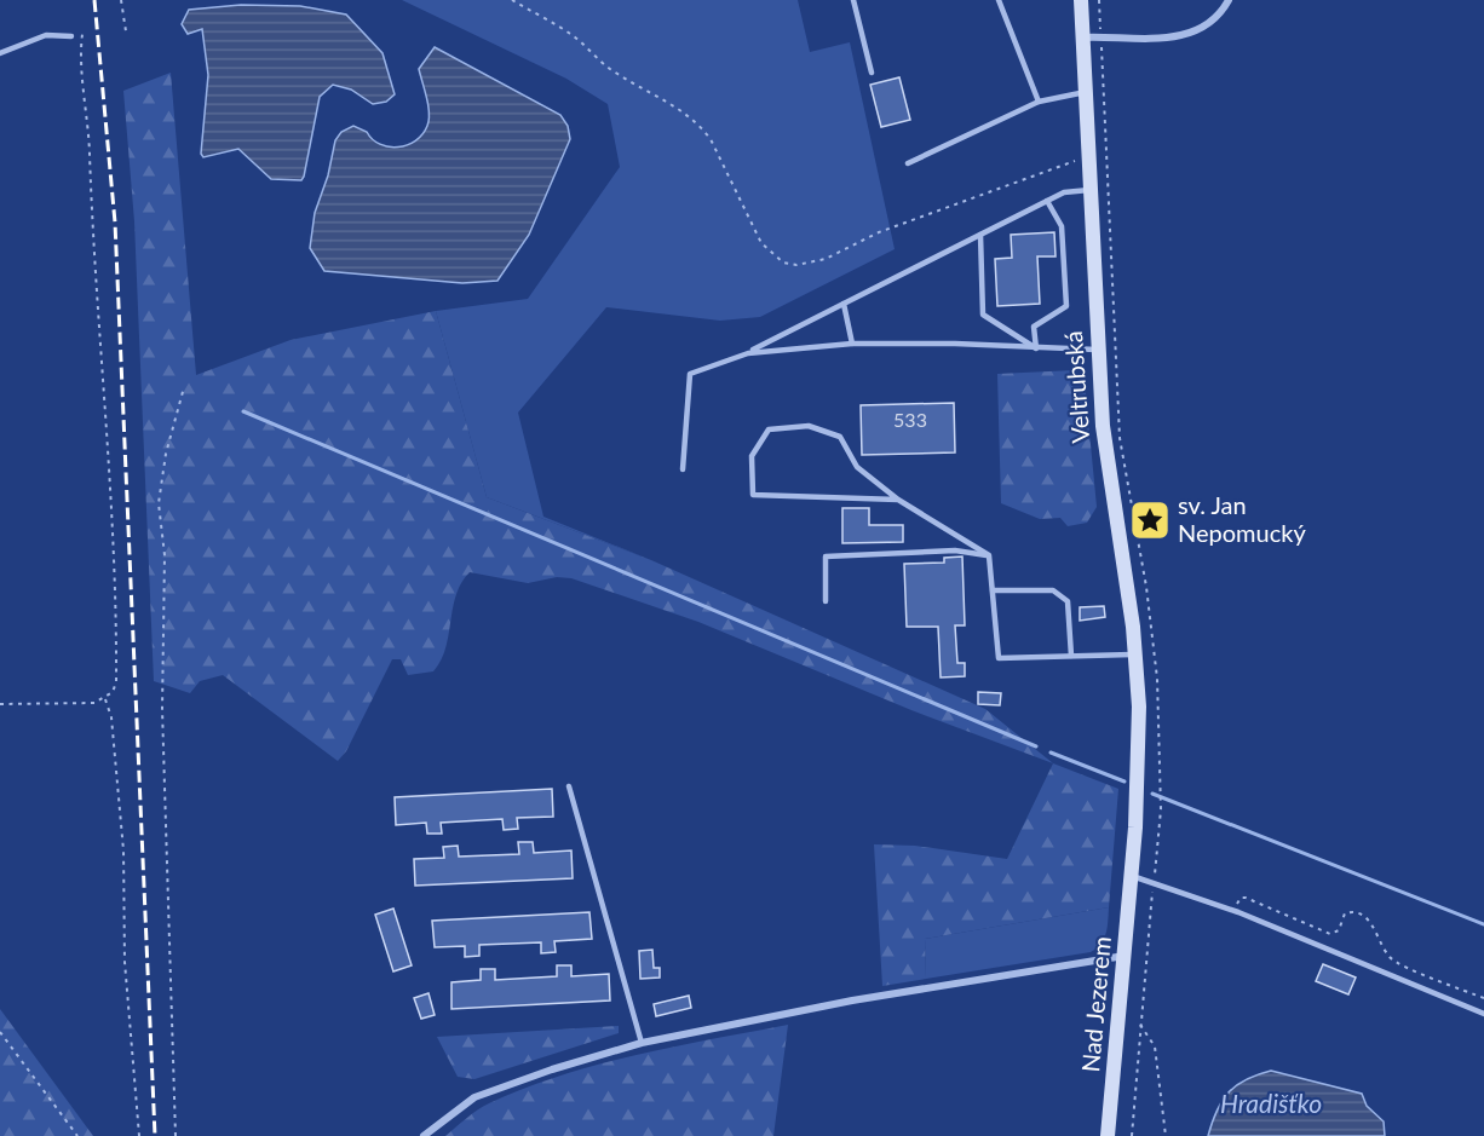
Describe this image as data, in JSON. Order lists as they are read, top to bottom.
{
  "streets": {
    "street": ["Veltrubská", "Nad Jezerem"]
  },
  "crossings": [
    ["Veltrubská", "Nad Jezerem"]
  ],
  "water": ["Hradišťko"],
  "places": {
    "place": ["sv. Jan Nepomucký"]
  },
  "house_numbers": ["533"]
}
